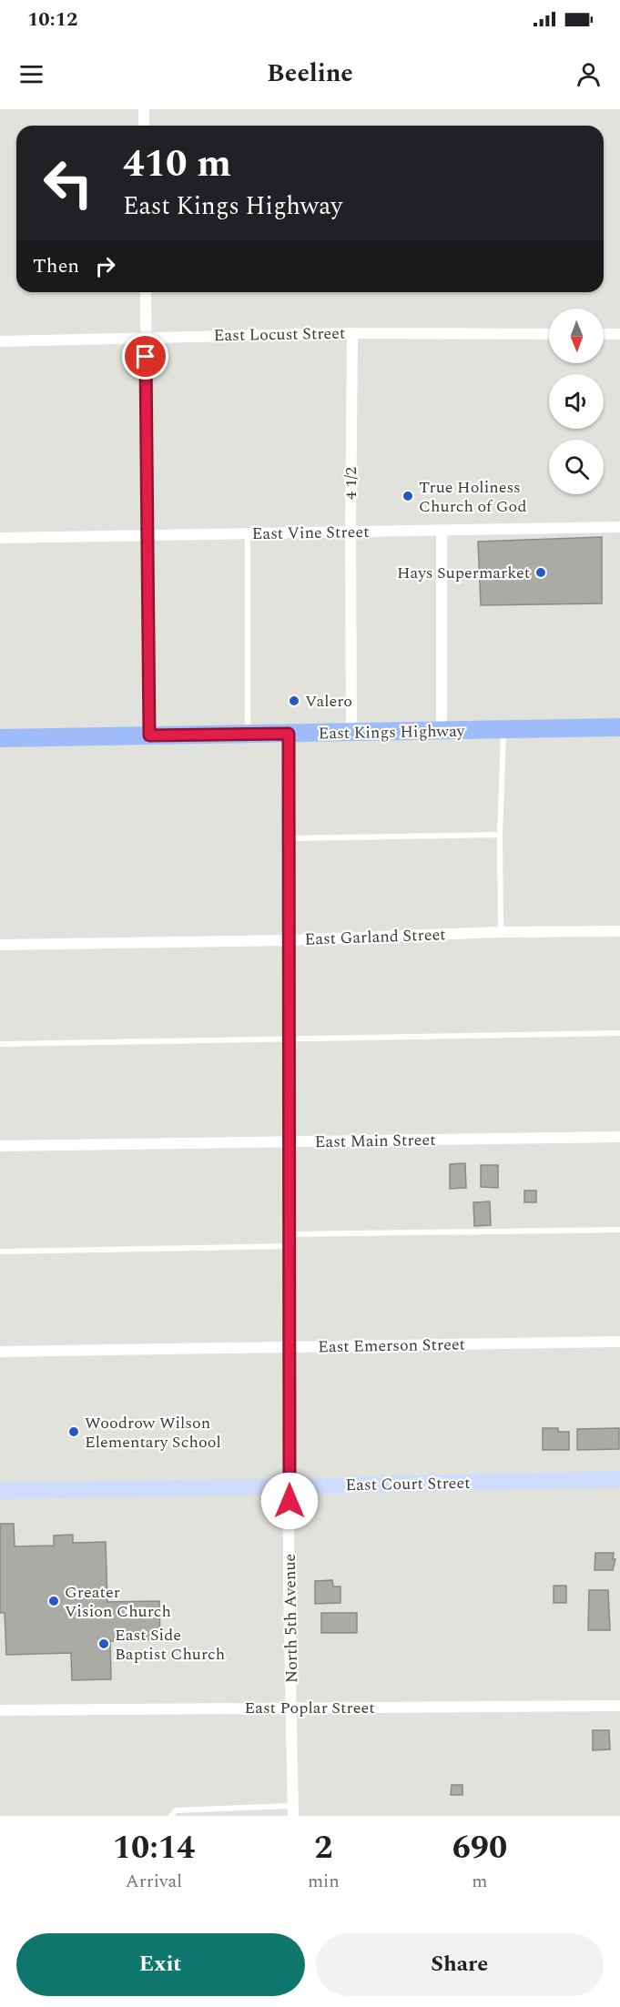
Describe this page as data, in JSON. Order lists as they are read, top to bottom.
{
  "streets": {
    "main road": ["East Kings Highway"],
    "street": [
      "East Locust Street",
      "4 1/2",
      "East Vine Street",
      "East Garland Street",
      "East Main Street",
      "East Emerson Street",
      "East Court Street",
      "North 5th Avenue",
      "East Poplar Street"
    ]
  },
  "crossings": [
    ["East Locust Street", "4 1/2"],
    ["4 1/2", "East Vine Street"],
    ["4 1/2", "East Kings Highway"],
    ["East Kings Highway", "North 5th Avenue"],
    ["East Garland Street", "North 5th Avenue"],
    ["East Main Street", "North 5th Avenue"],
    ["East Emerson Street", "North 5th Avenue"],
    ["East Court Street", "North 5th Avenue"],
    ["North 5th Avenue", "East Poplar Street"]
  ],
  "places": [
    "True Holiness Church of God",
    "Hays Supermarket",
    "Valero",
    "Woodrow Wilson Elementary School",
    "Greater Vision Church",
    "East Side Baptist Church"
  ],
  "north": "bottom",
  "page": {
    "status": "10:12",
    "header": "Beeline",
    "turn": ["410 m", "East Kings Highway"],
    "then": "Then",
    "eta": [
      "10:14",
      "Arrival",
      "2",
      "min",
      "690",
      "m"
    ],
    "buttons": ["Exit", "Share"]
  }
}
